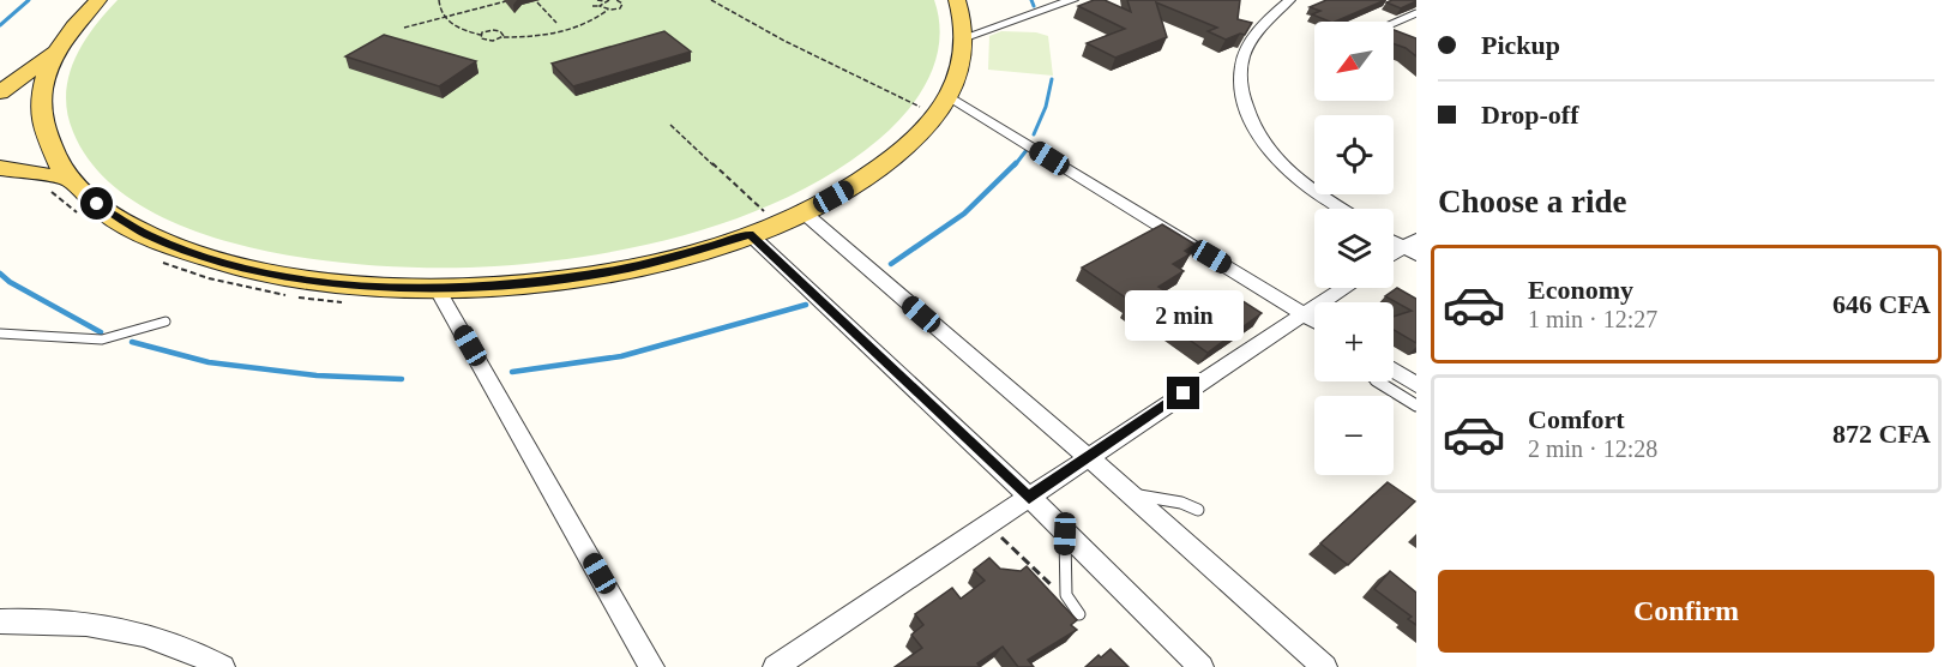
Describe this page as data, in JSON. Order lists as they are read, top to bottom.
{
  "north": "bottom left",
  "page": {
    "banner": ["Pickup", "Drop-off"],
    "map_buttons": ["+", "−"],
    "heading": "Choose a ride",
    "list": [
      {
        "name": "Economy",
        "note": "1 min · 12:27",
        "value": "646 CFA"
      },
      {
        "name": "Comfort",
        "note": "2 min · 12:28",
        "value": "872 CFA"
      }
    ],
    "bubble": "2 min",
    "buttons": "Confirm"
  }
}
